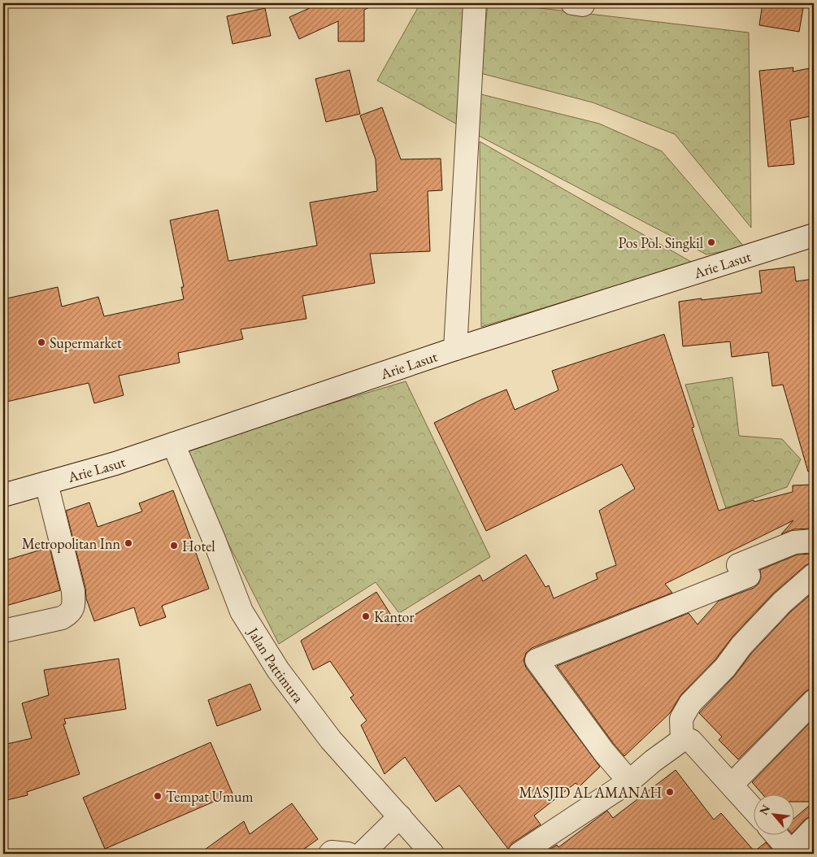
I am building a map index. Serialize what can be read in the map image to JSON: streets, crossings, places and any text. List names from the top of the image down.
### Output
{
  "streets": {
    "street": ["Arie Lasut", "Jalan Pattimura"]
  },
  "crossings": [
    ["Arie Lasut", "Jalan Pattimura"]
  ],
  "places": [
    "Pos Pol. Singkil",
    "Supermarket",
    "Metropolitan Inn",
    "Hotel",
    "Kantor",
    "MASJID AL AMANAH",
    "Tempat Umum"
  ],
  "north": "top left"
}
